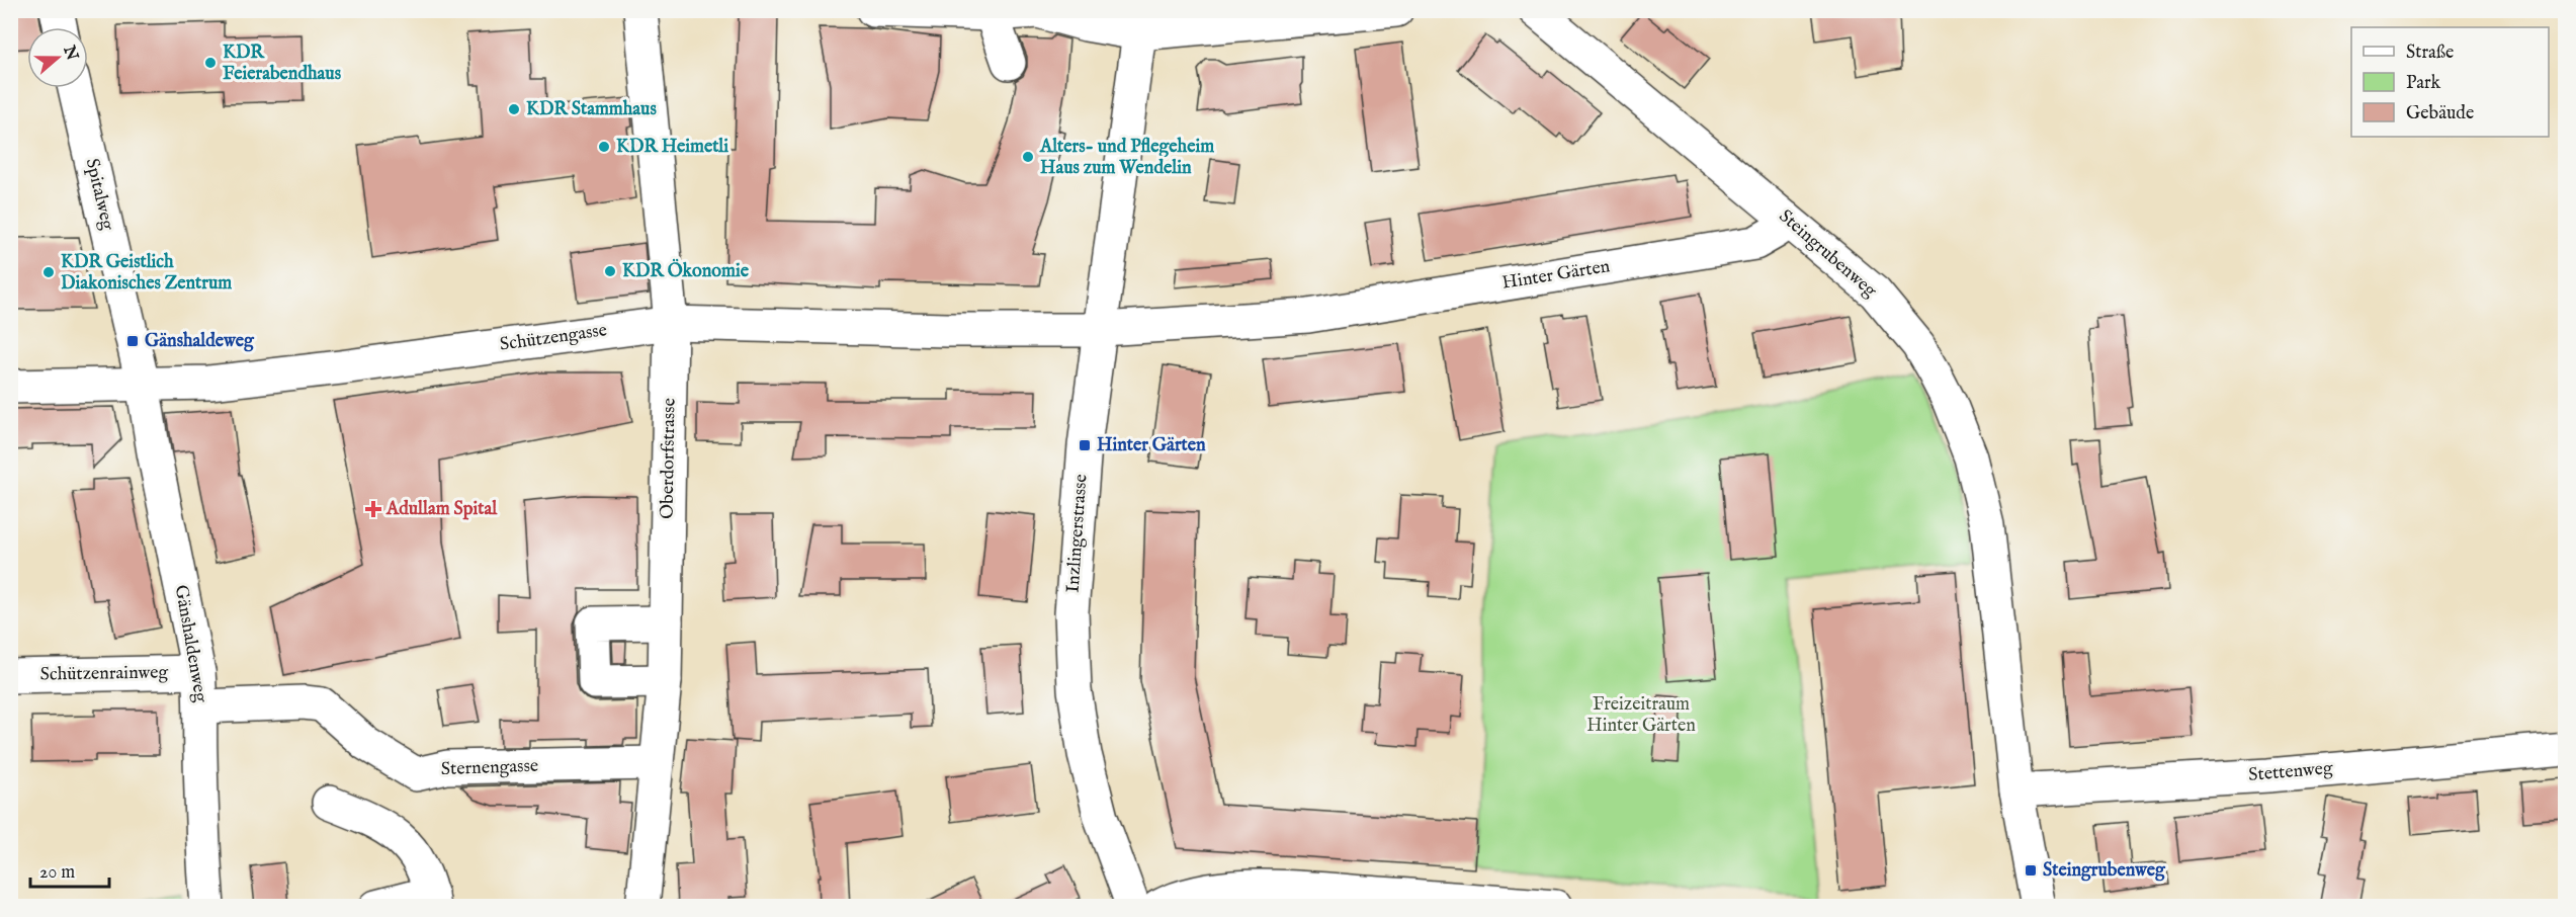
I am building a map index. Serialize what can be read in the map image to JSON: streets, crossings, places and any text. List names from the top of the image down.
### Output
{
  "streets": {
    "street": [
      "Spitalweg",
      "Steingrubenweg",
      "Hinter Gärten",
      "Schützengasse",
      "Oberdorfstrasse",
      "Inzlingerstrasse",
      "Gänshaldenweg",
      "Schützenrainweg",
      "Sternengasse",
      "Stettenweg"
    ]
  },
  "crossings": [
    ["Spitalweg", "Schützengasse"],
    ["Spitalweg", "Gänshaldenweg"],
    ["Steingrubenweg", "Hinter Gärten"],
    ["Steingrubenweg", "Stettenweg"],
    ["Hinter Gärten", "Schützengasse"],
    ["Hinter Gärten", "Inzlingerstrasse"],
    ["Schützengasse", "Oberdorfstrasse"],
    ["Schützengasse", "Inzlingerstrasse"],
    ["Schützengasse", "Gänshaldenweg"],
    ["Oberdorfstrasse", "Sternengasse"],
    ["Gänshaldenweg", "Schützenrainweg"],
    ["Gänshaldenweg", "Sternengasse"]
  ],
  "parks": ["Freizeitraum Hinter Gärten"],
  "places": {
    "other": [
      "KDR Feierabendhaus",
      "KDR Stammhaus",
      "KDR Heimetli",
      "Alters- und Pflegeheim Haus zum Wendelin",
      "KDR Ökonomie",
      "KDR Geistlich Diakonisches Zentrum"
    ],
    "transit": ["Gänshaldeweg", "Hinter Gärten", "Steingrubenweg"],
    "health": ["Adullam Spital"]
  },
  "legend": ["Straße", "Park", "Gebäude"],
  "scale_bar": "20 m",
  "north": "right"
}
